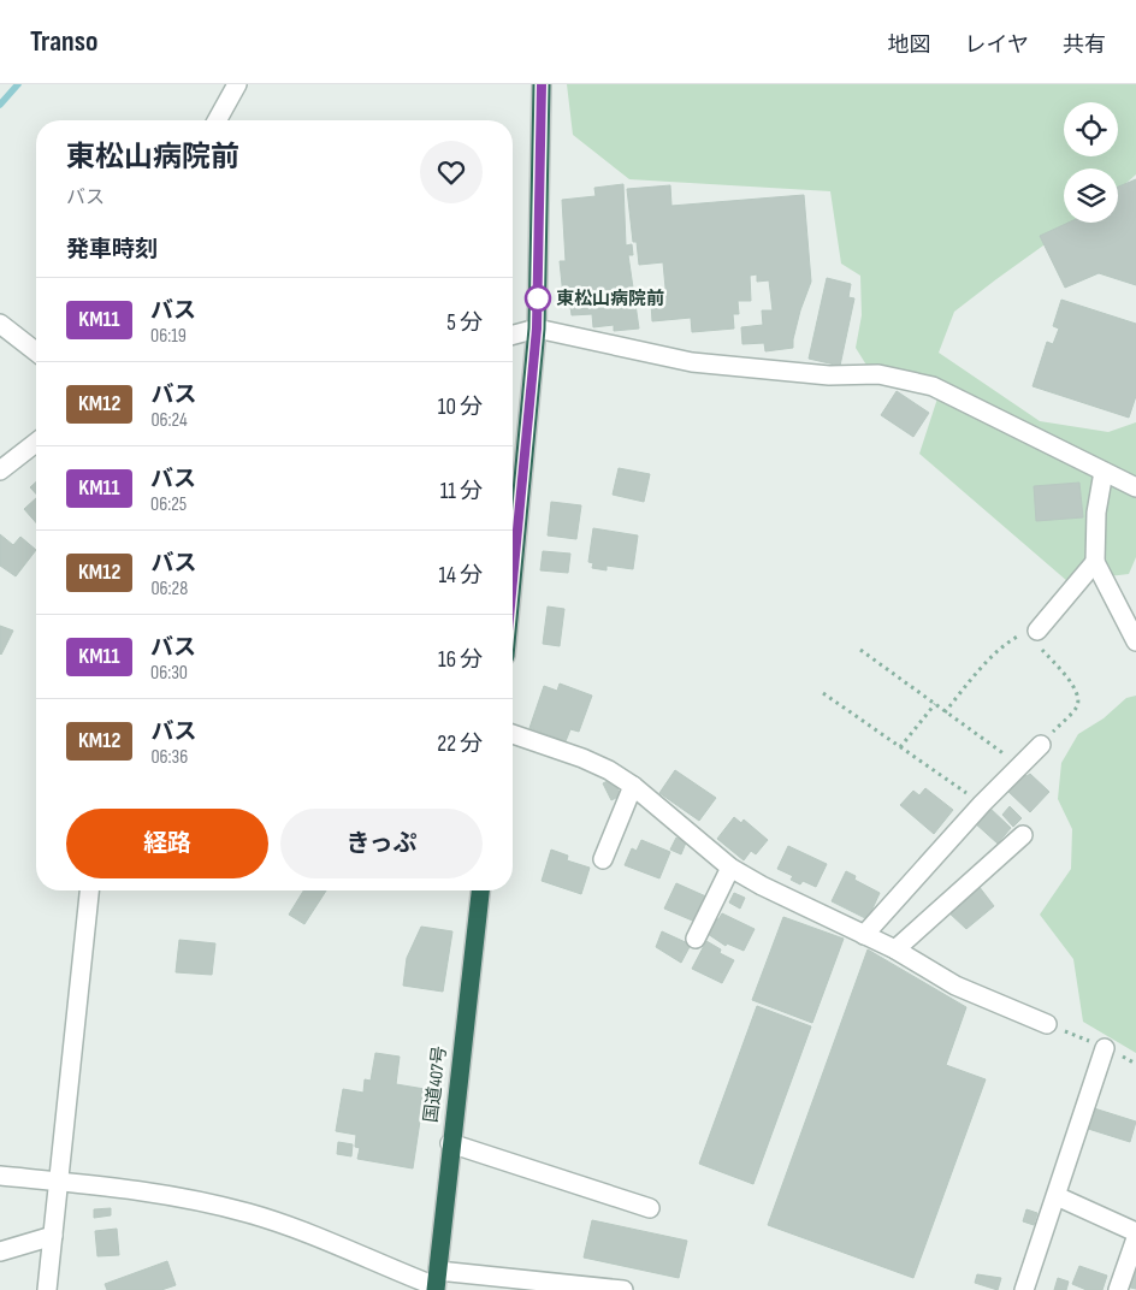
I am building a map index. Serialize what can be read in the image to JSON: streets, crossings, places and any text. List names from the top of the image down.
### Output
{
  "streets": {
    "highway": ["国道407号"]
  },
  "places": ["東松山病院前"],
  "lines": ["bus line KM11"],
  "page": {
    "header": "Transo",
    "nav": ["地図", "レイヤ", "共有"],
    "heading": [
      ["東松山病院前", "バス"],
      "発車時刻"
    ],
    "list": [
      {
        "mark": "KM11",
        "name": "バス",
        "note": "06:19",
        "value": "5 分"
      },
      {
        "mark": "KM12",
        "name": "バス",
        "note": "06:24",
        "value": "10 分"
      },
      {
        "mark": "KM11",
        "name": "バス",
        "note": "06:25",
        "value": "11 分"
      },
      {
        "mark": "KM12",
        "name": "バス",
        "note": "06:28",
        "value": "14 分"
      },
      {
        "mark": "KM11",
        "name": "バス",
        "note": "06:30",
        "value": "16 分"
      },
      {
        "mark": "KM12",
        "name": "バス",
        "note": "06:36",
        "value": "22 分"
      }
    ],
    "buttons": ["経路", "きっぷ"]
  }
}
